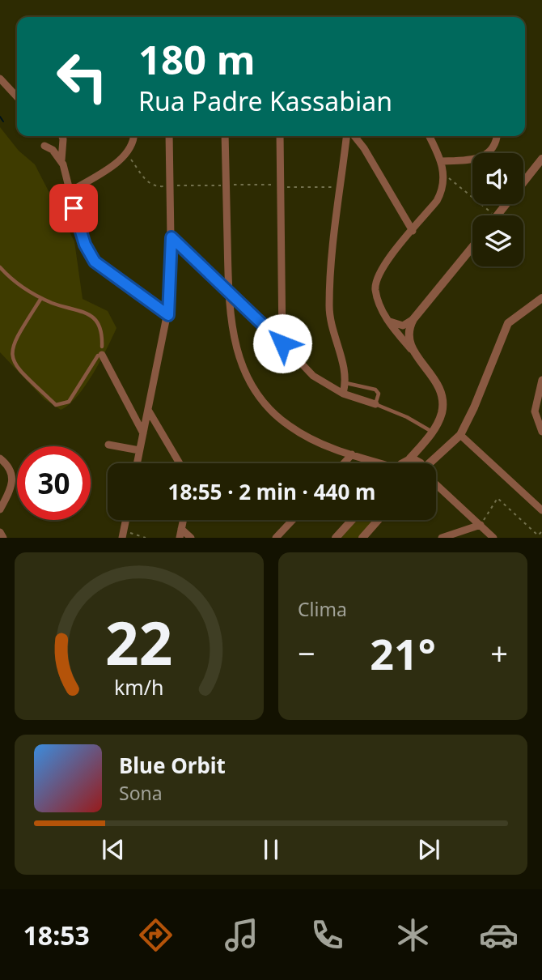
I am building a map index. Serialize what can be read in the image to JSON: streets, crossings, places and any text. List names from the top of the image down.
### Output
{
  "page": {
    "turn": ["180 m", "Rua Padre Kassabian"],
    "limit": "30",
    "trip": "18:55 · 2 min · 440 m",
    "tile": "Clima",
    "heat": ["−", "21°", "+"],
    "song": ["Blue Orbit", "Sona"],
    "tabs": "18:53",
    "gauge": ["22", "km/h"]
  }
}
